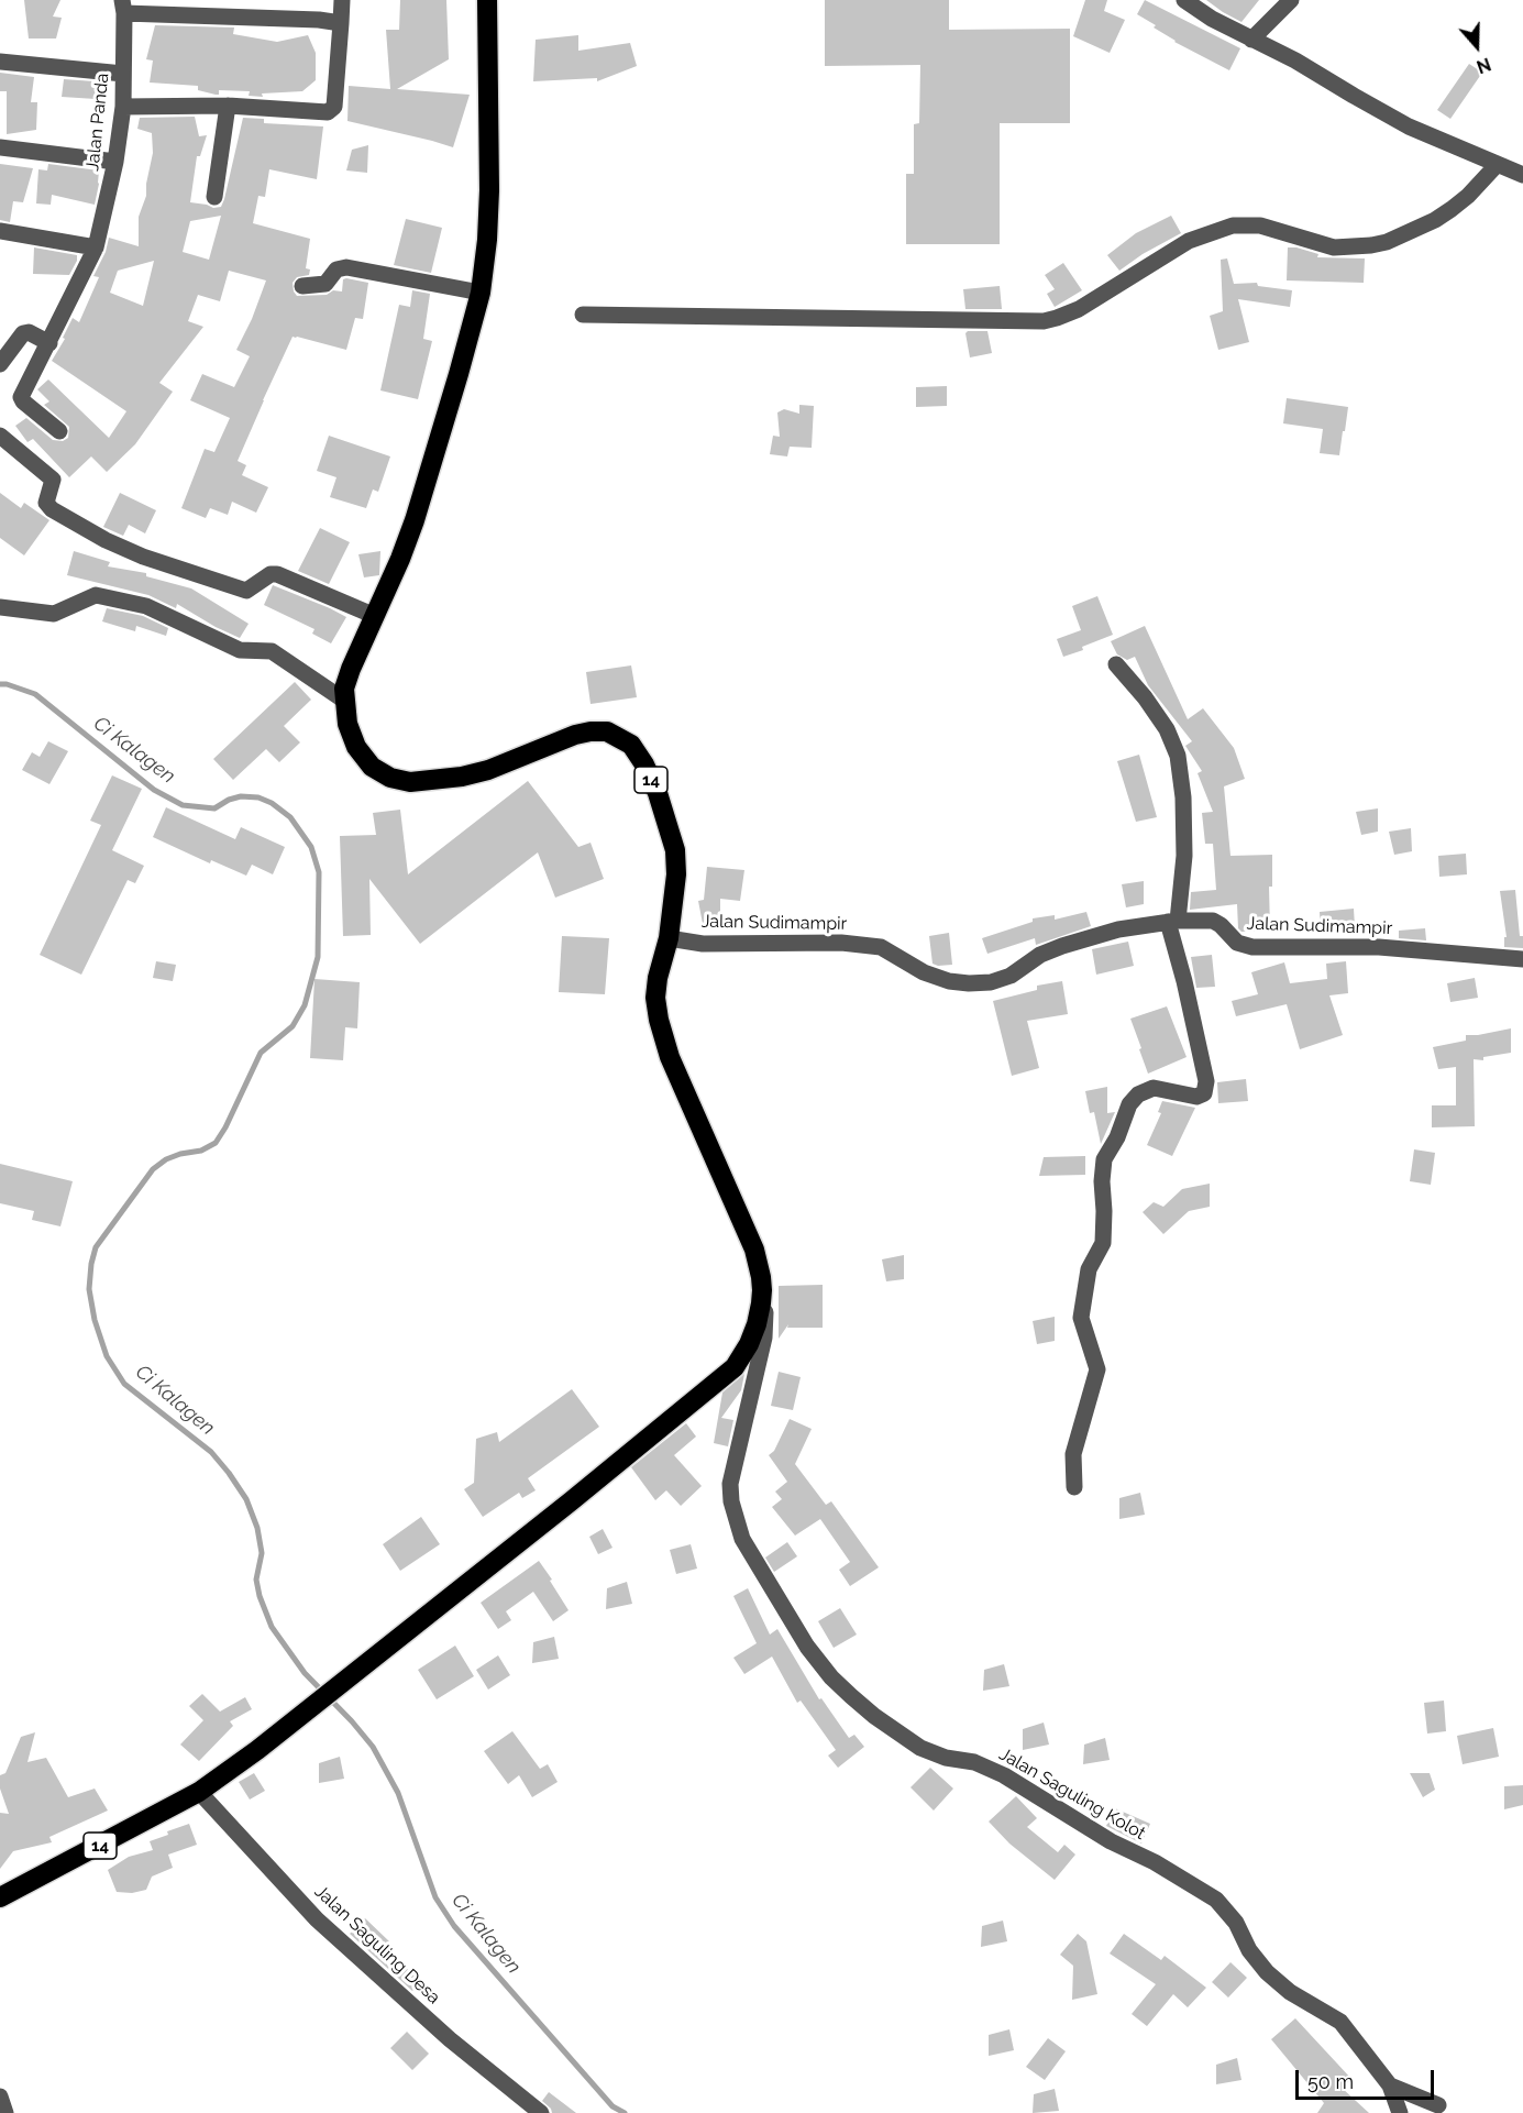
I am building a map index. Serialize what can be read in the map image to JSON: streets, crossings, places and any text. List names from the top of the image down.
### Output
{
  "streets": {
    "highway": ["14"],
    "street": [
      "Jalan Panda",
      "Jalan Sudimampir",
      "Jalan Saguling Kolot",
      "Jalan Saguling Desa"
    ]
  },
  "crossings": [
    ["14", "Jalan Sudimampir"],
    ["14", "Jalan Saguling Kolot"],
    ["14", "Jalan Saguling Desa"]
  ],
  "water": ["Ci Kalagen"],
  "scale_bar": "50 m",
  "north": "bottom"
}
